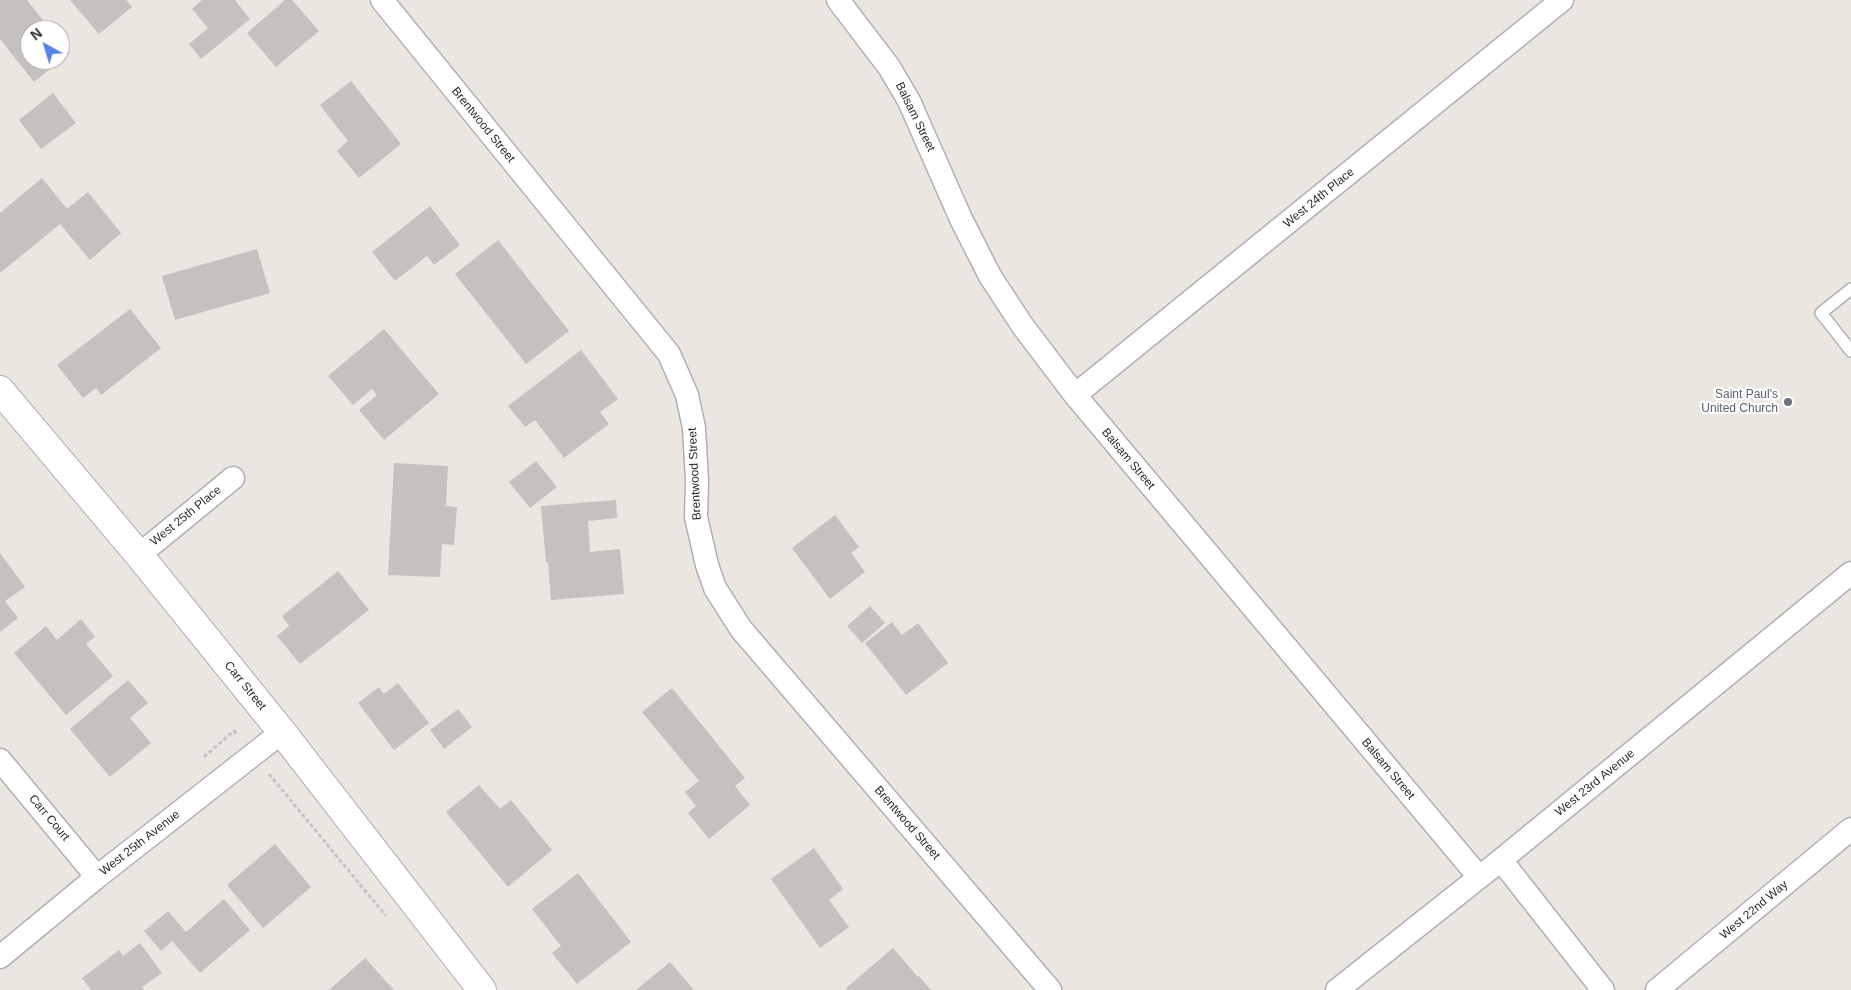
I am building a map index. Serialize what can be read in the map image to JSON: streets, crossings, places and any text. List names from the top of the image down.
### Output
{
  "streets": {
    "street": [
      "Balsam Street",
      "Brentwood Street",
      "West 24th Place",
      "West 25th Place",
      "Carr Street",
      "West 23rd Avenue",
      "Carr Court",
      "West 25th Avenue",
      "West 22nd Way"
    ]
  },
  "crossings": [
    ["Balsam Street", "West 24th Place"],
    ["Balsam Street", "West 23rd Avenue"],
    ["West 25th Place", "Carr Street"],
    ["Carr Street", "West 25th Avenue"],
    ["Carr Court", "West 25th Avenue"]
  ],
  "places": ["Saint Paul's United Church"],
  "north": "top left"
}
